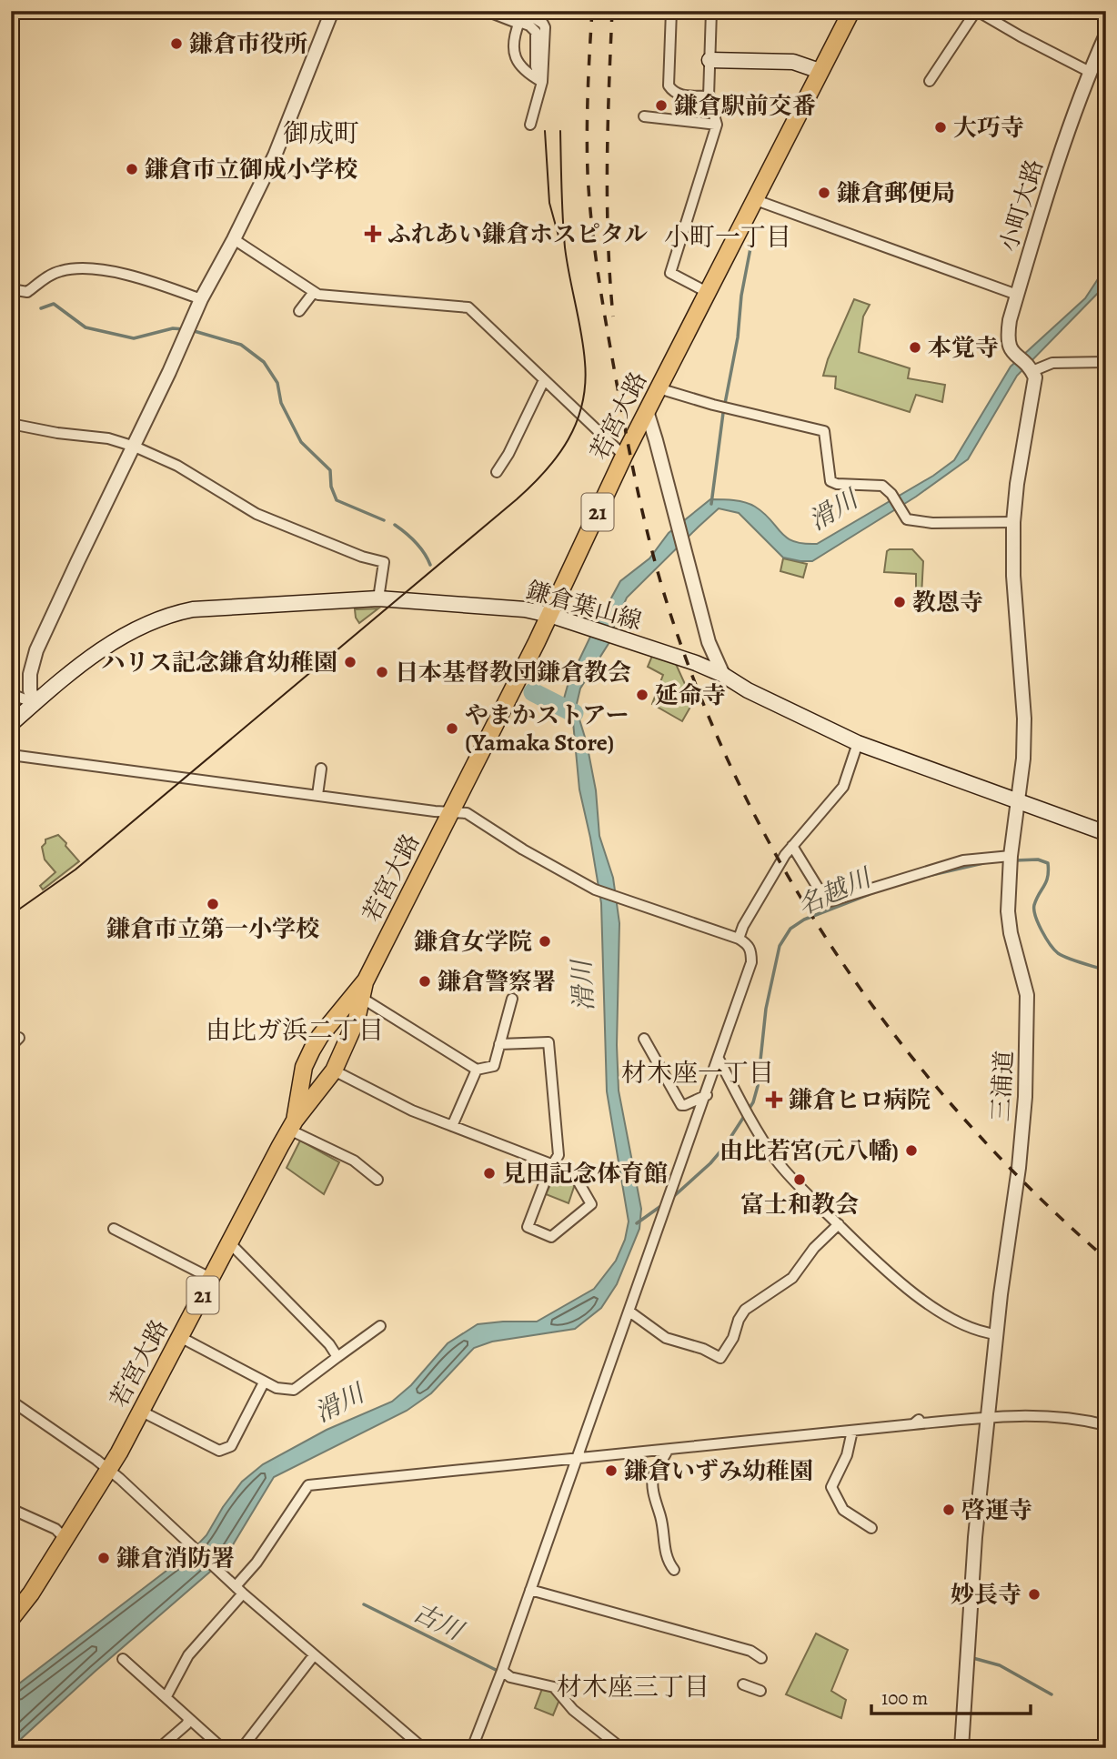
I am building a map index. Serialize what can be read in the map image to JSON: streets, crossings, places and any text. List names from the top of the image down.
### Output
{
  "streets": {
    "main road": ["若宮大路", "21", "鎌倉葉山線"],
    "street": ["小町大路", "三浦道"]
  },
  "crossings": [
    ["小町大路", "三浦道"],
    ["若宮大路", "鎌倉葉山線"],
    ["鎌倉葉山線", "三浦道"]
  ],
  "districts": [
    "御成町",
    "小町一丁目",
    "由比ガ浜二丁目",
    "材木座一丁目",
    "材木座三丁目"
  ],
  "water": ["滑川", "名越川", "古川"],
  "places": {
    "other": [
      "鎌倉市役所",
      "鎌倉駅前交番",
      "大巧寺",
      "鎌倉市立御成小学校",
      "鎌倉郵便局",
      "本覚寺",
      "教恩寺",
      "ハリス記念鎌倉幼稚園",
      "日本基督教団鎌倉教会",
      "延命寺",
      "やまかストアー (Yamaka Store)",
      "鎌倉市立第一小学校",
      "鎌倉女学院",
      "鎌倉警察署",
      "由比若宮(元八幡)",
      "見田記念体育館",
      "富士和教会",
      "鎌倉いずみ幼稚園",
      "啓運寺",
      "鎌倉消防署",
      "妙長寺"
    ],
    "health": ["ふれあい鎌倉ホスピタル", "鎌倉ヒロ病院"]
  },
  "scale_bar": "100 m"
}
